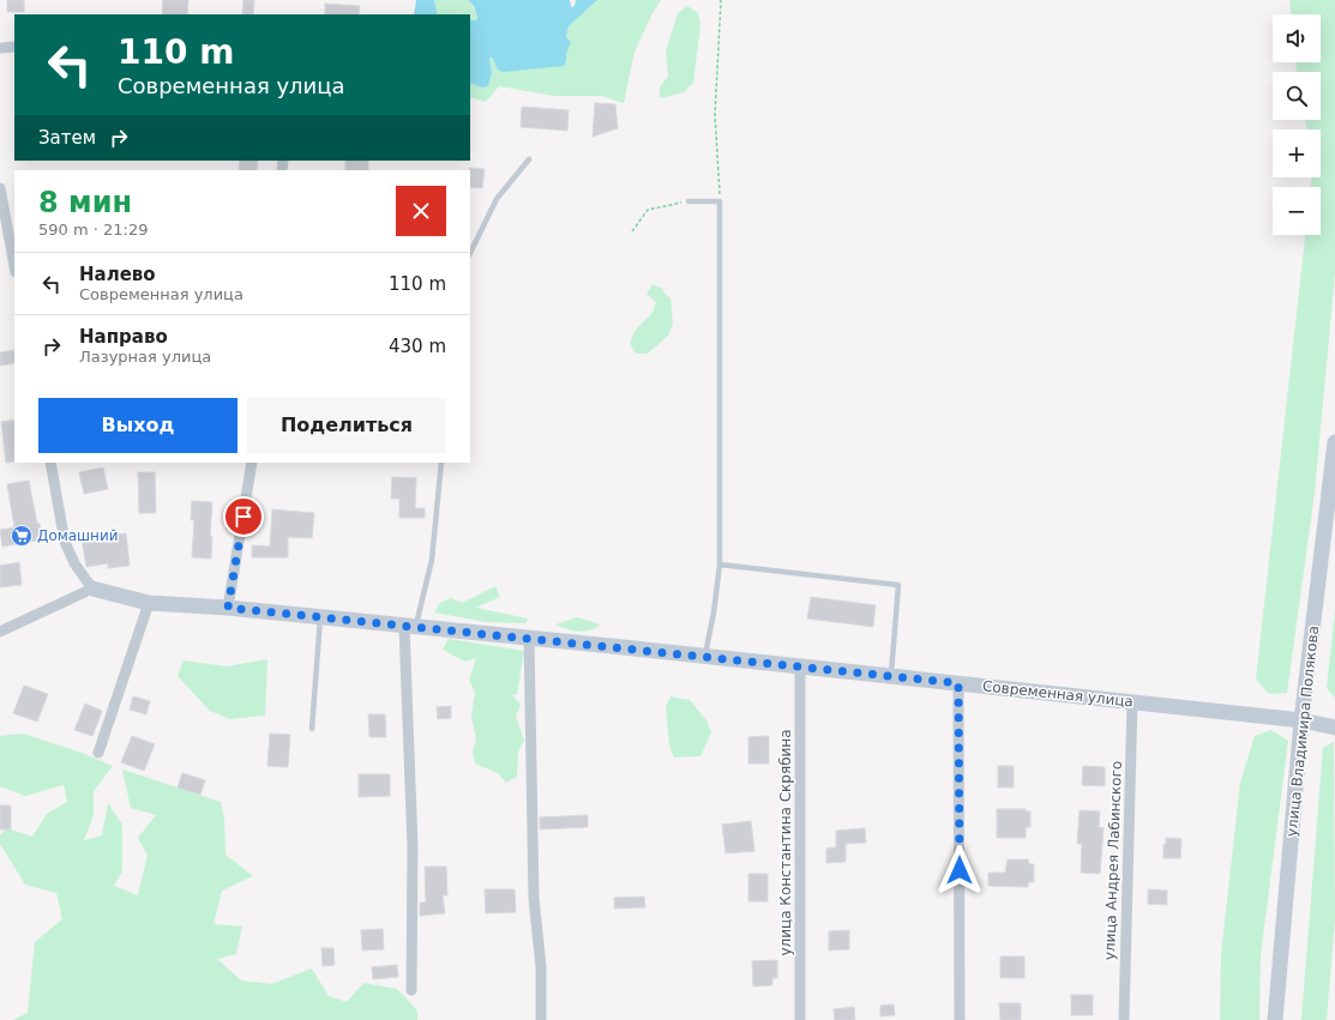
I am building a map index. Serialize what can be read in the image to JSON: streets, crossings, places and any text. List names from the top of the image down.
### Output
{
  "streets": {
    "street": [
      "Современная улица",
      "улица Владимира Полякова",
      "улица Константина Скрябина",
      "улица Андрея Лабинского"
    ]
  },
  "crossings": [
    ["Современная улица", "улица Владимира Полякова"],
    ["Современная улица", "улица Константина Скрябина"],
    ["Современная улица", "улица Андрея Лабинского"]
  ],
  "places": {
    "supermarket": ["Домашний"]
  },
  "page": {
    "map_buttons": ["+", "−"],
    "turn": ["110 m", "Современная улица"],
    "then": "Затем",
    "heading": ["8 мин", "590 m · 21:29"],
    "list": [
      {
        "name": "Налево",
        "note": "Современная улица",
        "value": "110 m"
      },
      {
        "name": "Направо",
        "note": "Лазурная улица",
        "value": "430 m"
      }
    ],
    "buttons": ["Выход", "Поделиться"]
  }
}
